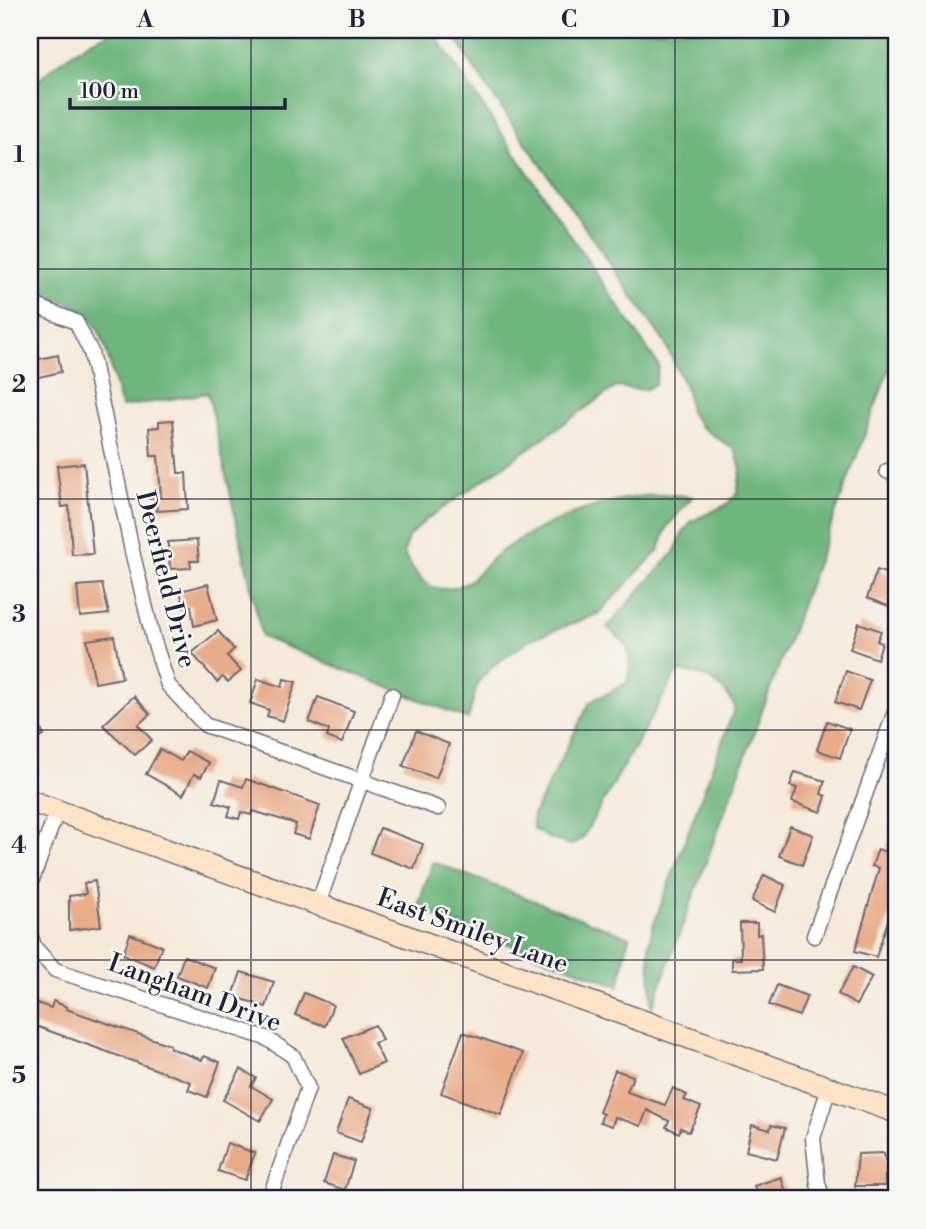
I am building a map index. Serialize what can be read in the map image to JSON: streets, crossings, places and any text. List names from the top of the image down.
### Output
{
  "streets": {
    "street": ["Deerfield Drive", "East Smiley Lane", "Langham Drive"]
  },
  "scale_bar": "100 m",
  "grid": {
    "columns": [
      "A",
      "B",
      "C",
      "D"
    ],
    "rows": [
      "1",
      "2",
      "3",
      "4",
      "5"
    ]
  }
}
